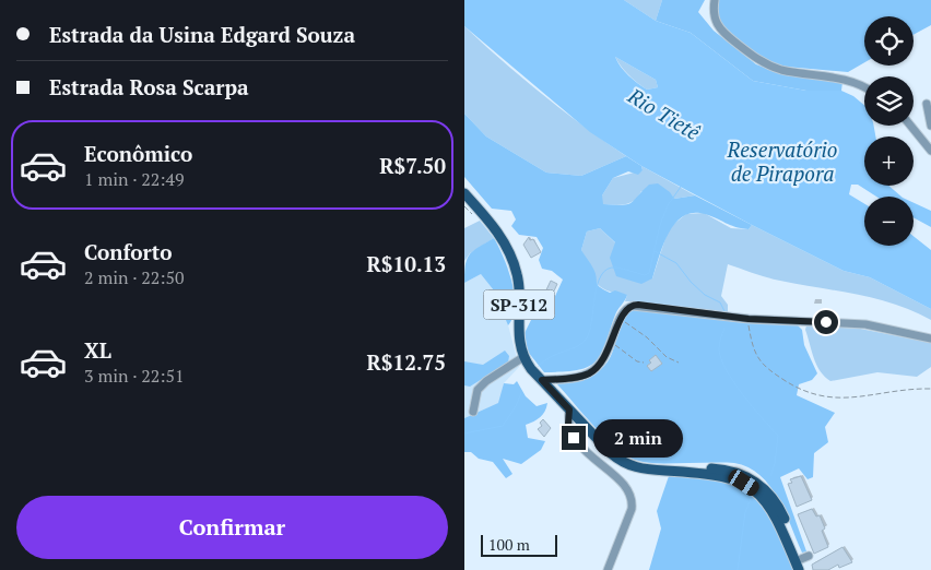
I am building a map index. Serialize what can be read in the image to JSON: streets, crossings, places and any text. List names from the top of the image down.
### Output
{
  "streets": {
    "main road": ["SP-312"]
  },
  "water": ["Rio Tietê", "Reservatório de Pirapora"],
  "scale_bar": "100 m",
  "page": {
    "banner": ["Estrada da Usina Edgard Souza", "Estrada Rosa Scarpa"],
    "map_buttons": ["+", "−"],
    "list": [
      {
        "name": "Econômico",
        "note": "1 min · 22:49",
        "value": "R$7.50"
      },
      {
        "name": "Conforto",
        "note": "2 min · 22:50",
        "value": "R$10.13"
      },
      {
        "name": "XL",
        "note": "3 min · 22:51",
        "value": "R$12.75"
      }
    ],
    "bubble": "2 min",
    "buttons": "Confirmar",
    "scale": "100 m"
  }
}
